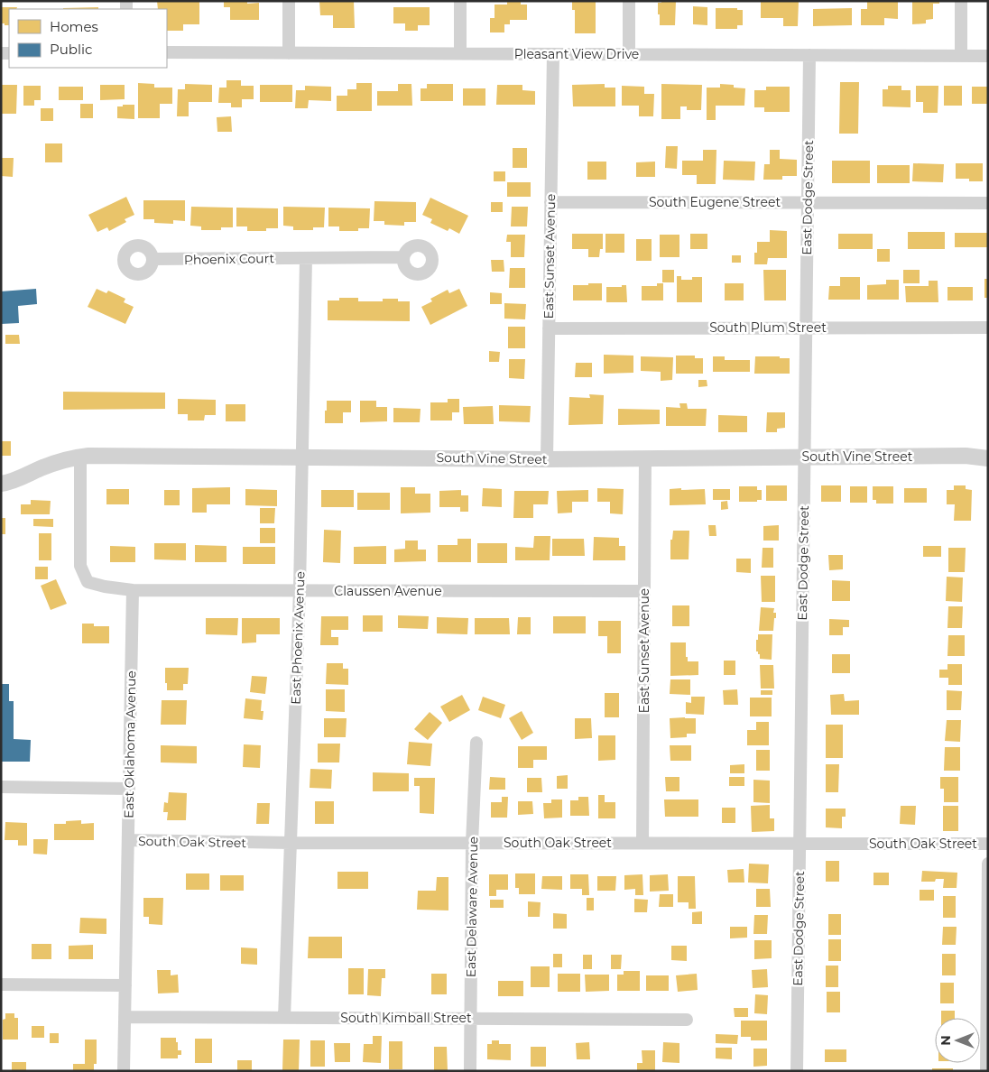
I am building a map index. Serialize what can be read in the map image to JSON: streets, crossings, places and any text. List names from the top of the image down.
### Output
{
  "streets": {
    "street": [
      "Pleasant View Drive",
      "East Dodge Street",
      "South Eugene Street",
      "East Sunset Avenue",
      "Phoenix Court",
      "South Plum Street",
      "South Vine Street",
      "Claussen Avenue",
      "East Phoenix Avenue",
      "East Oklahoma Avenue",
      "South Oak Street",
      "East Delaware Avenue",
      "South Kimball Street"
    ]
  },
  "crossings": [
    ["Pleasant View Drive", "East Dodge Street"],
    ["Pleasant View Drive", "East Sunset Avenue"],
    ["East Dodge Street", "South Eugene Street"],
    ["East Dodge Street", "South Plum Street"],
    ["East Dodge Street", "South Vine Street"],
    ["East Dodge Street", "South Oak Street"],
    ["South Eugene Street", "East Sunset Avenue"],
    ["East Sunset Avenue", "South Plum Street"],
    ["East Sunset Avenue", "South Vine Street"],
    ["East Sunset Avenue", "Claussen Avenue"],
    ["East Sunset Avenue", "South Oak Street"],
    ["Phoenix Court", "East Phoenix Avenue"],
    ["South Vine Street", "East Phoenix Avenue"],
    ["Claussen Avenue", "East Phoenix Avenue"],
    ["Claussen Avenue", "East Oklahoma Avenue"],
    ["East Phoenix Avenue", "South Oak Street"],
    ["East Phoenix Avenue", "South Kimball Street"],
    ["East Oklahoma Avenue", "South Oak Street"],
    ["East Oklahoma Avenue", "South Kimball Street"],
    ["South Oak Street", "East Delaware Avenue"],
    ["East Delaware Avenue", "South Kimball Street"]
  ],
  "legend": ["Homes", "Public"],
  "north": "left"
}
